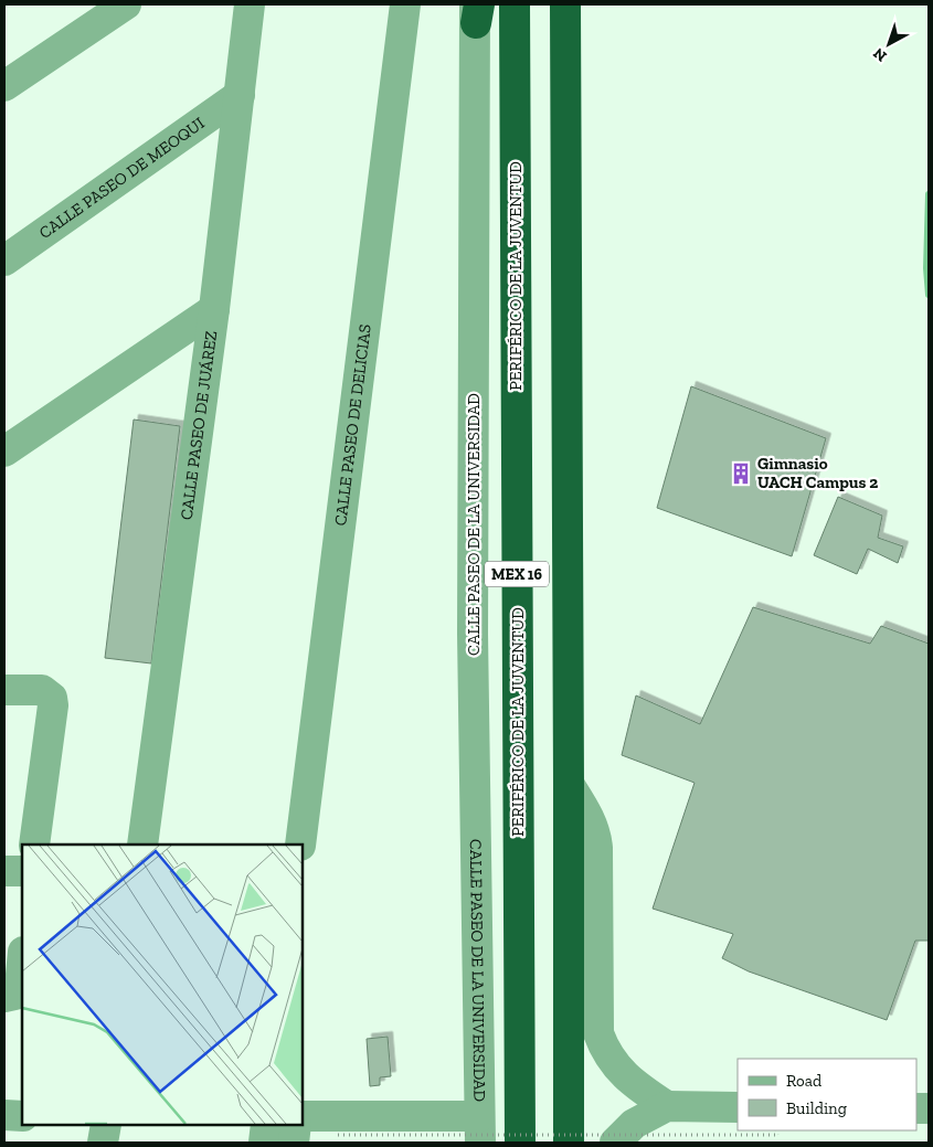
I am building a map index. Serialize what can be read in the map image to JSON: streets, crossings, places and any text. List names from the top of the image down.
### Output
{
  "streets": {
    "highway": ["PERIFÉRICO DE LA JUVENTUD", "MEX 16"],
    "street": [
      "CALLE PASEO DE MEOQUI",
      "CALLE PASEO DE JUÁREZ",
      "CALLE PASEO DE DELICIAS",
      "CALLE PASEO DE LA UNIVERSIDAD"
    ]
  },
  "crossings": [
    ["CALLE PASEO DE MEOQUI", "CALLE PASEO DE JUÁREZ"]
  ],
  "places": {
    "building": ["Gimnasio UACH Campus 2"]
  },
  "legend": ["Road", "Building"],
  "north": "bottom left"
}
